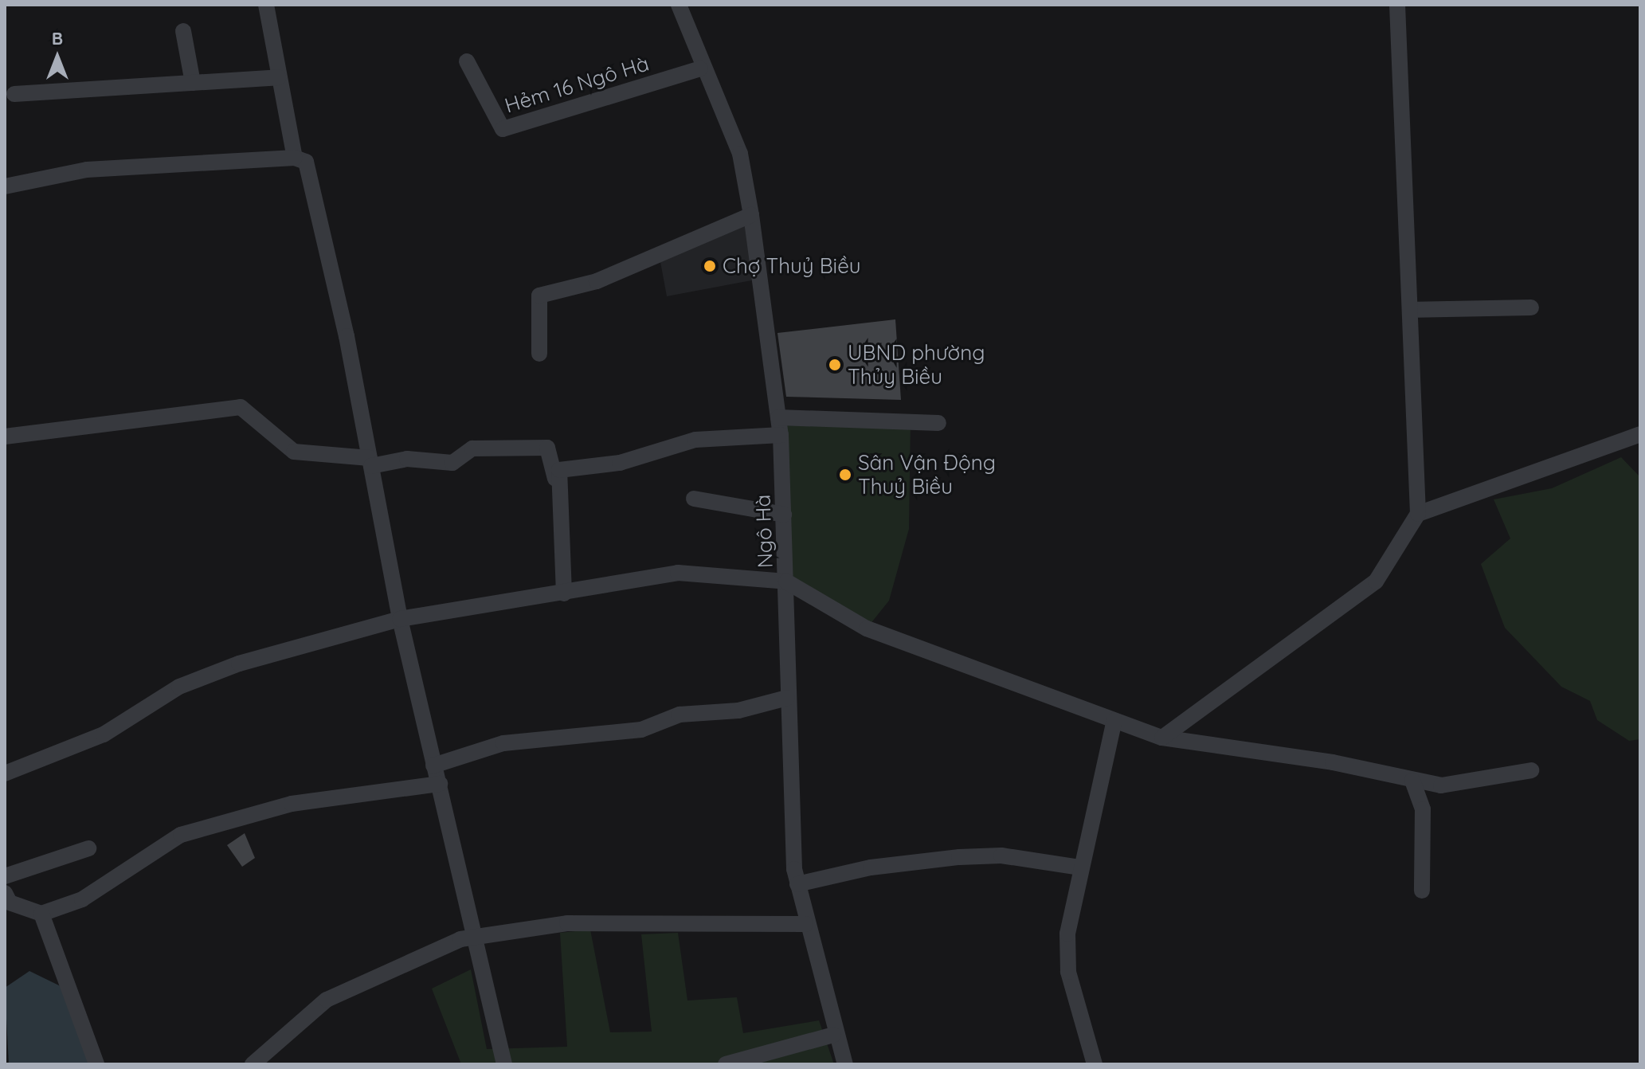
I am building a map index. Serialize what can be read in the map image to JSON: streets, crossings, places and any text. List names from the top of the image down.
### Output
{
  "streets": {
    "street": ["Hẻm 16 Ngô Hà", "Ngô Hà"]
  },
  "crossings": [
    ["Hẻm 16 Ngô Hà", "Ngô Hà"]
  ],
  "places": ["Chợ Thuỷ Biều", "UBND phường Thủy Biều", "Sân Vận Động Thuỷ Biều"],
  "north": "top"
}
